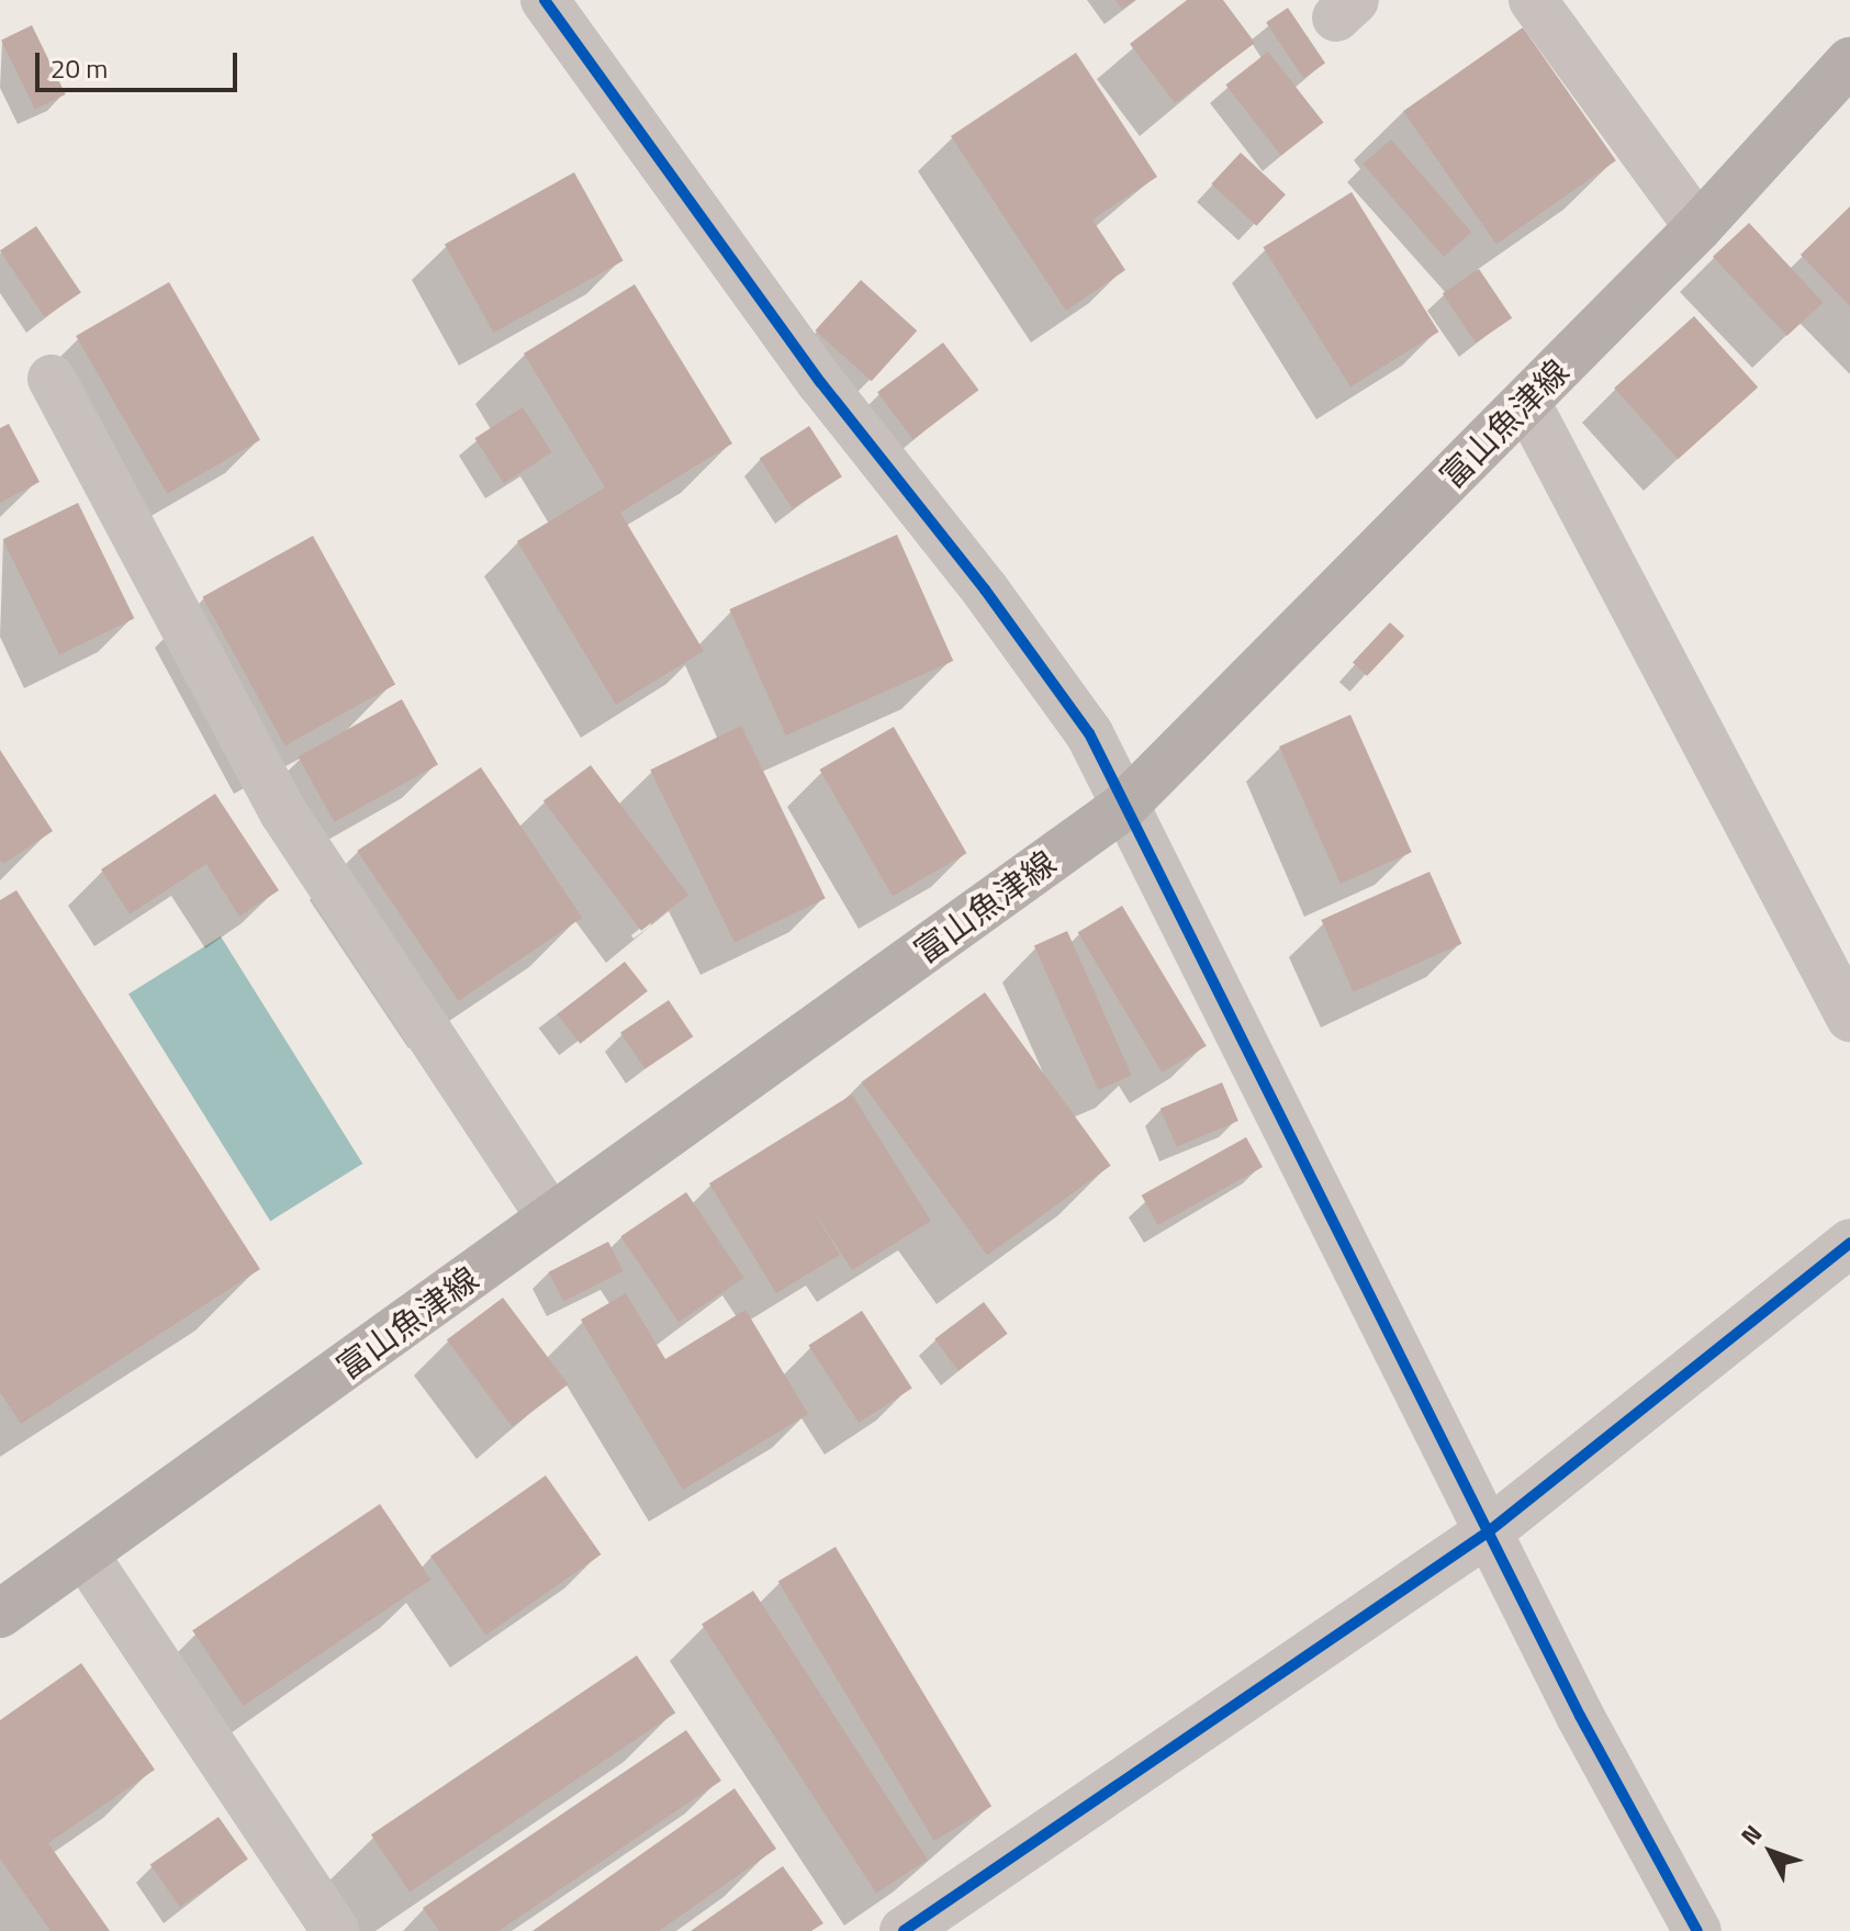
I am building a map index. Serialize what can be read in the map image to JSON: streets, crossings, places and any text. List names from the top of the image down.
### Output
{
  "streets": {
    "main road": ["富山魚津線"]
  },
  "scale_bar": "20 m",
  "north": "top left"
}
